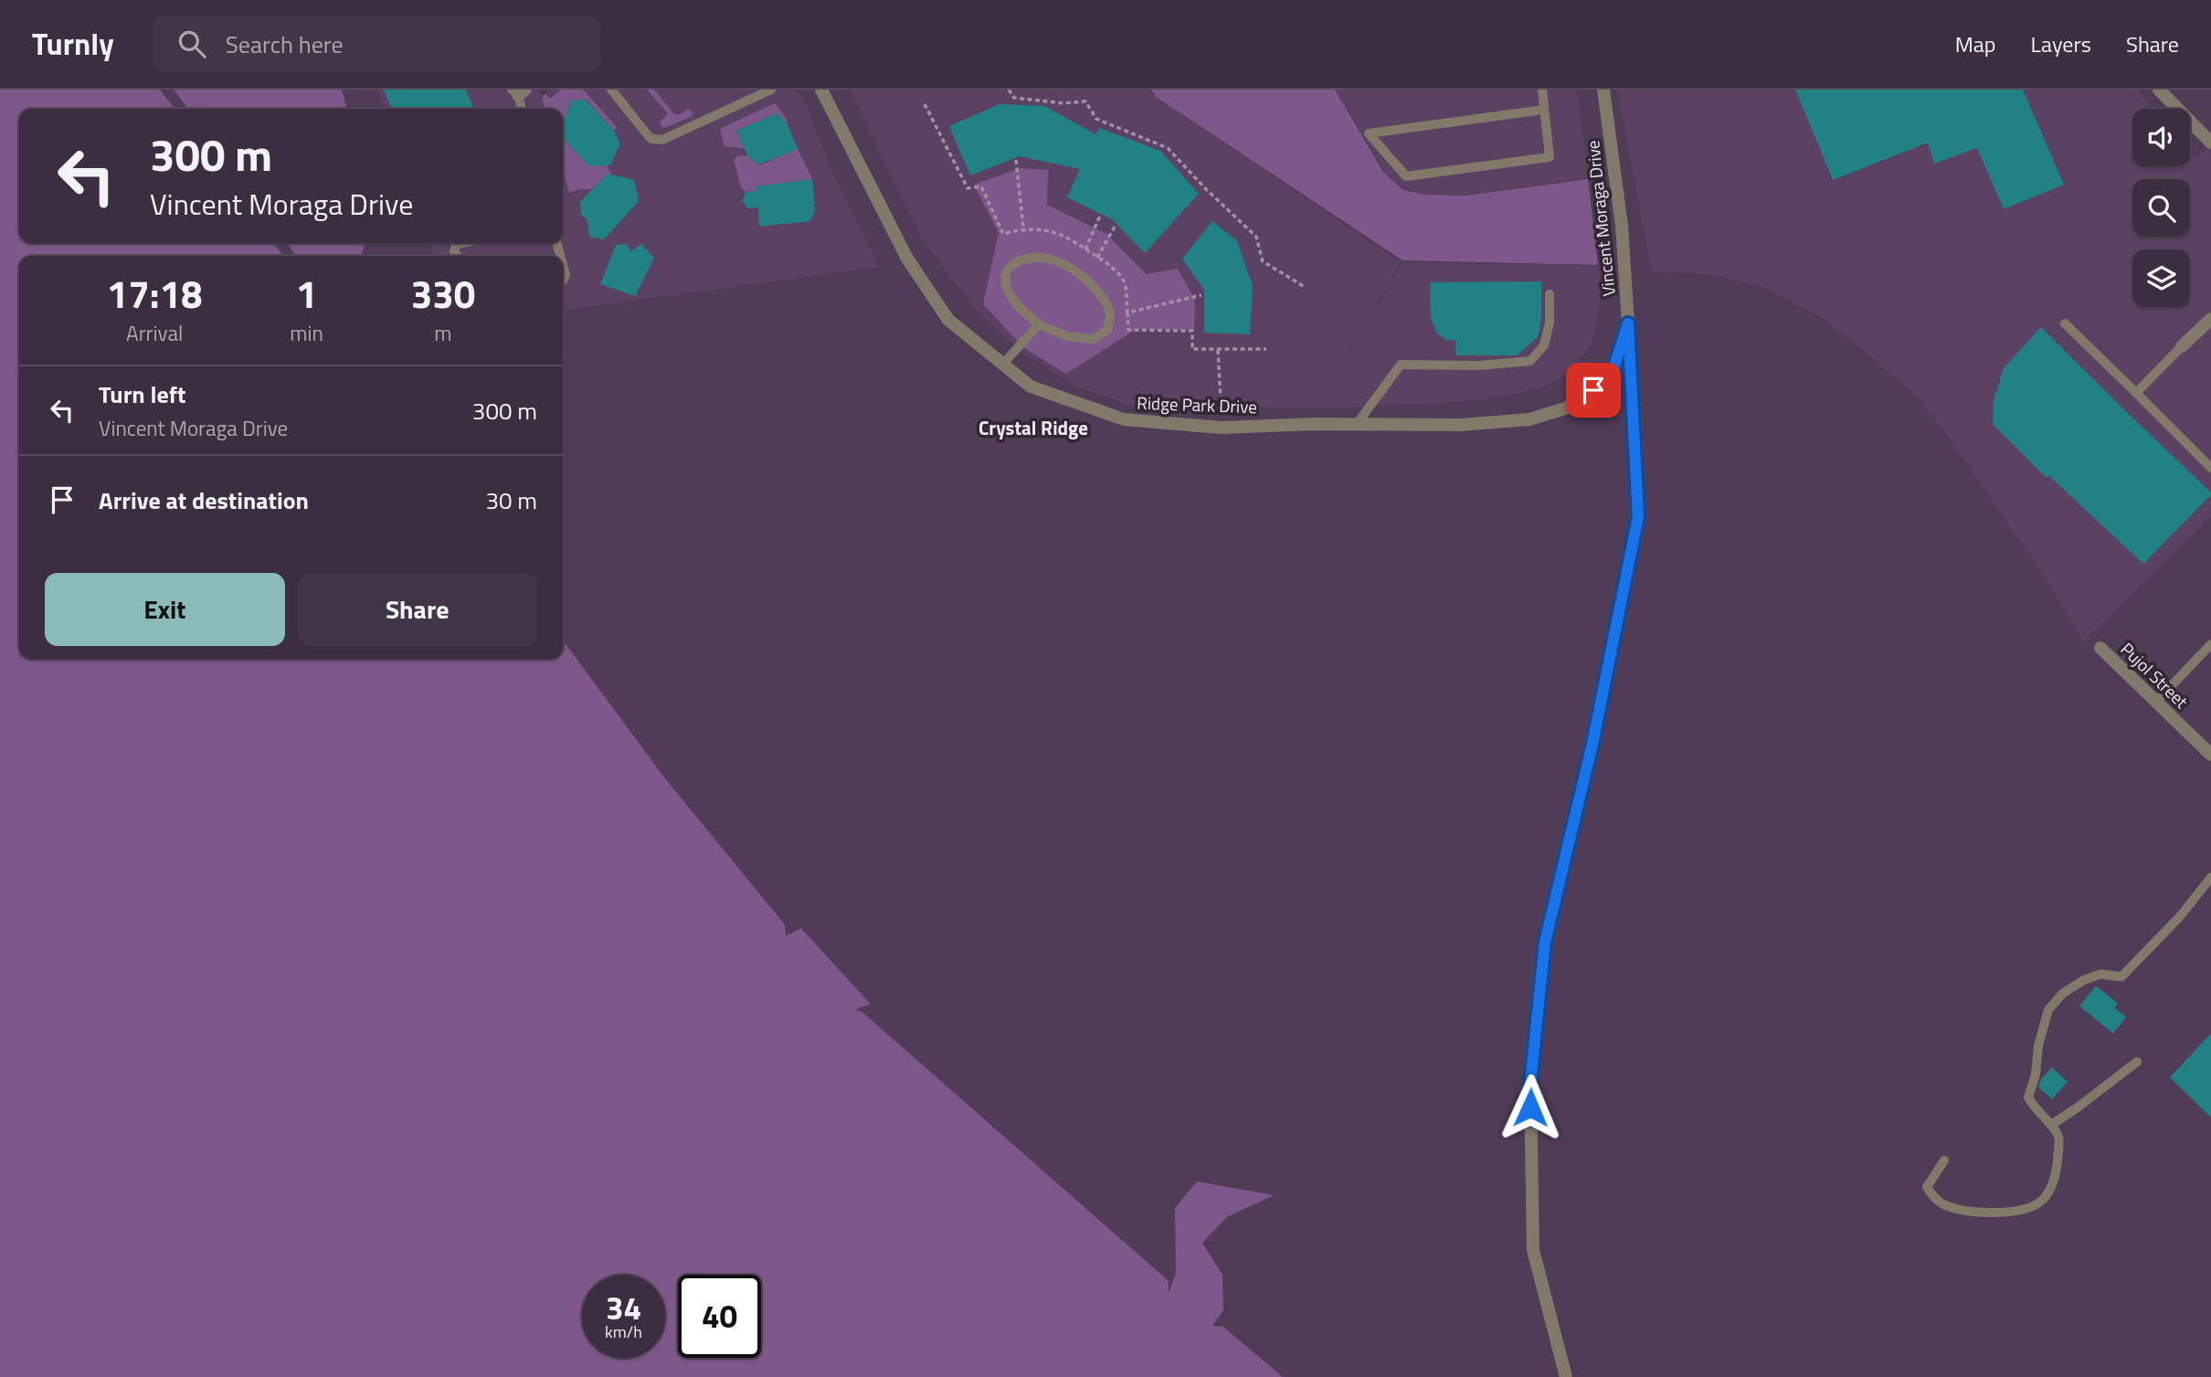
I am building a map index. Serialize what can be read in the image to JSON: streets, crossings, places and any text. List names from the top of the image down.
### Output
{
  "streets": {
    "street": ["Vincent Moraga Drive", "Ridge Park Drive", "Pujol Street"]
  },
  "crossings": [
    ["Vincent Moraga Drive", "Ridge Park Drive"]
  ],
  "districts": ["Crystal Ridge"],
  "page": {
    "header": "Turnly",
    "search": "Search here",
    "nav": ["Map", "Layers", "Share"],
    "turn": ["300 m", "Vincent Moraga Drive"],
    "eta": [
      "17:18",
      "Arrival",
      "1",
      "min",
      "330",
      "m"
    ],
    "list": [
      {
        "name": "Turn left",
        "note": "Vincent Moraga Drive",
        "value": "300 m"
      },
      {
        "name": "Arrive at destination",
        "value": "30 m"
      }
    ],
    "buttons": ["Exit", "Share"],
    "speed": "34 km/h",
    "limit": "40"
  }
}
